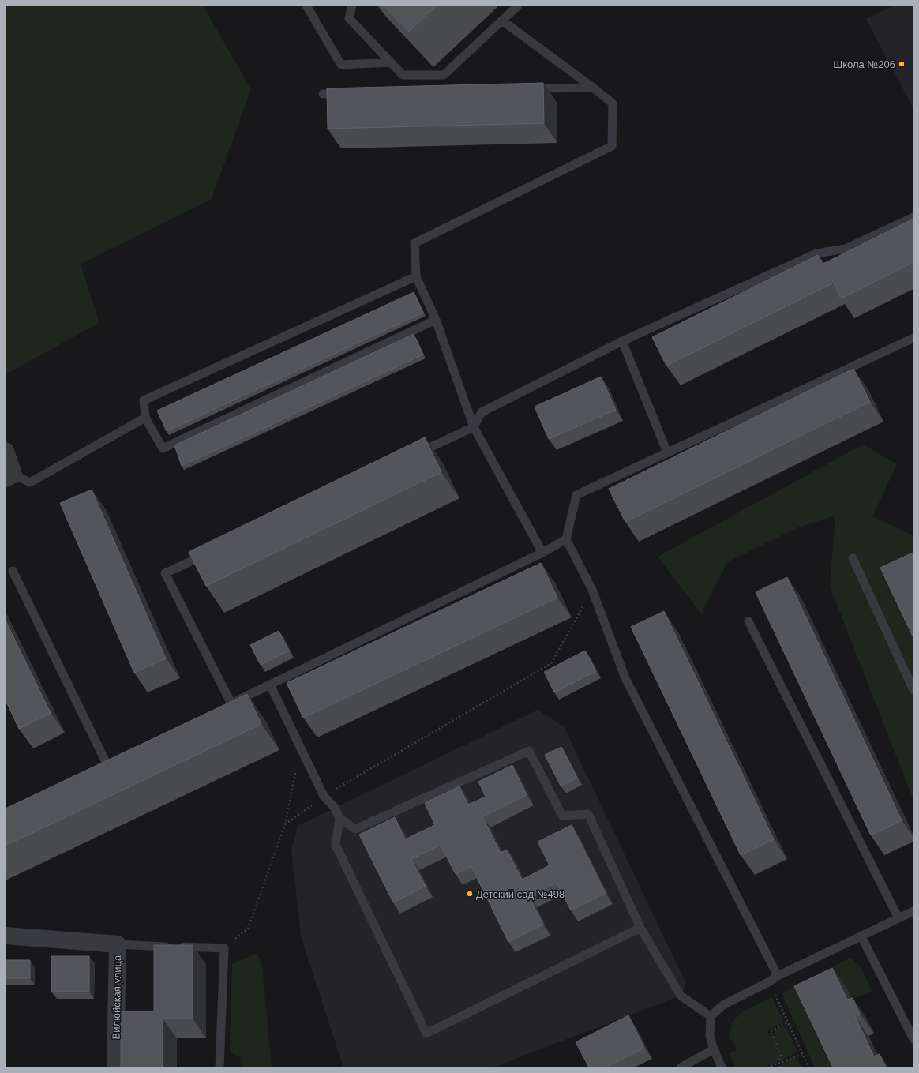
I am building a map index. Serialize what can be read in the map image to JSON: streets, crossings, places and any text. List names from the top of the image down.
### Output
{
  "streets": {
    "street": ["Вилюйская улица"]
  },
  "places": ["Школа №206", "Детский сад №498"]
}
